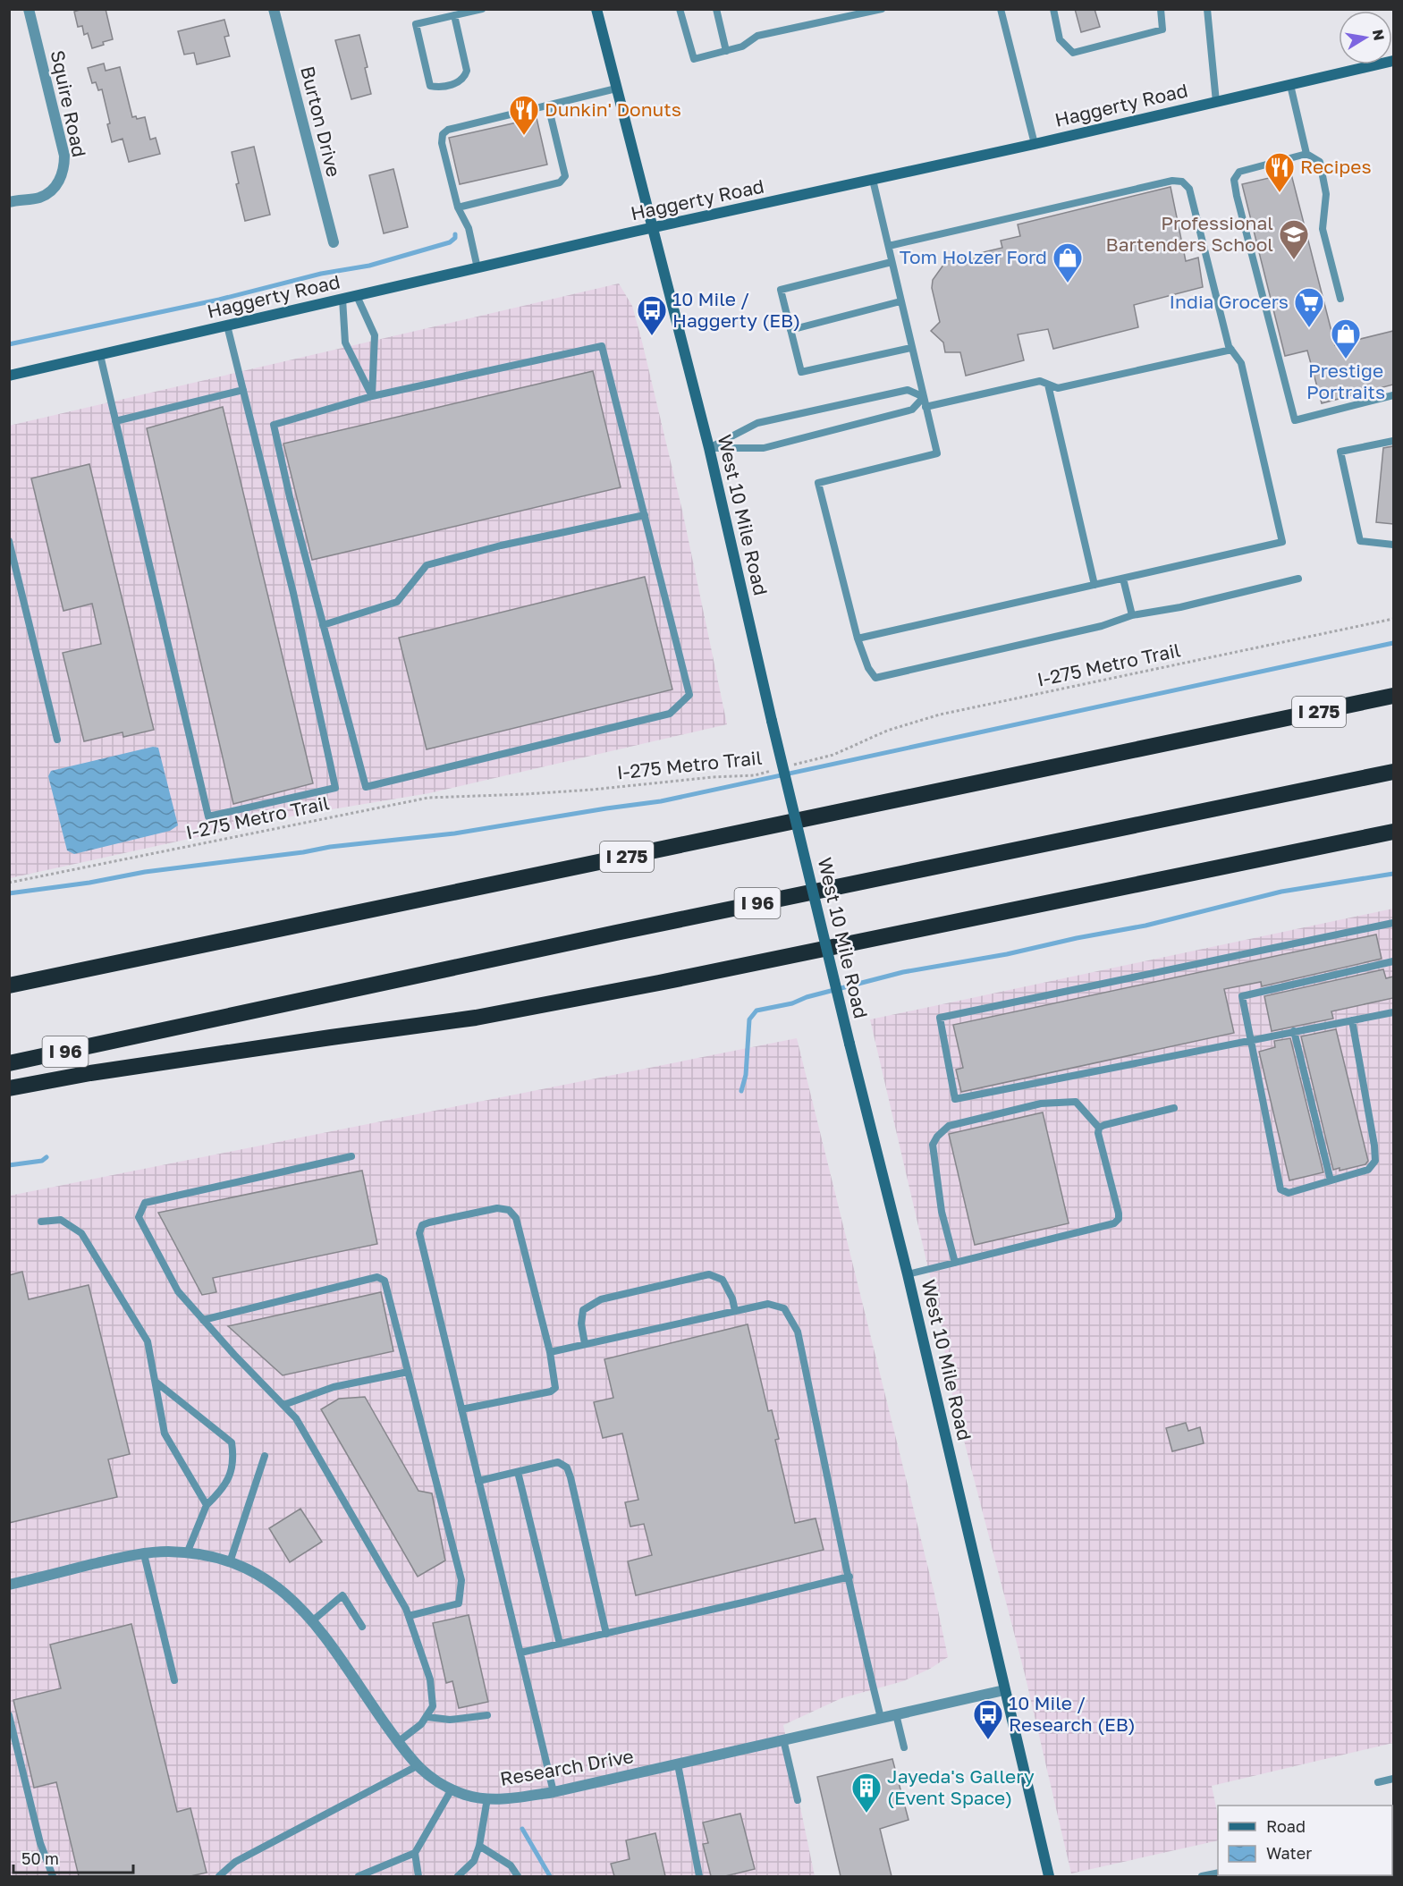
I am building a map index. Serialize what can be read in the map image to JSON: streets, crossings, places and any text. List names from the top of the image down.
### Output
{
  "streets": {
    "highway": ["I 275", "I 96"],
    "main road": ["Haggerty Road", "West 10 Mile Road"],
    "street": ["Squire Road", "Burton Drive", "Research Drive"],
    "path": ["I-275 Metro Trail"]
  },
  "crossings": [
    ["Haggerty Road", "West 10 Mile Road"],
    ["West 10 Mile Road", "Research Drive"]
  ],
  "places": {
    "restaurant": ["Dunkin' Donuts", "Recipes"],
    "school or university": ["Professional Bartenders School"],
    "shop": ["Tom Holzer Ford", "Prestige Portraits"],
    "supermarket": ["India Grocers"],
    "bus stop": ["10 Mile / Haggerty (EB)", "10 Mile / Research (EB)"],
    "building": ["Jayeda's Gallery (Event Space)"]
  },
  "legend": ["Road", "Water"],
  "scale_bar": "50 m",
  "north": "right"
}
